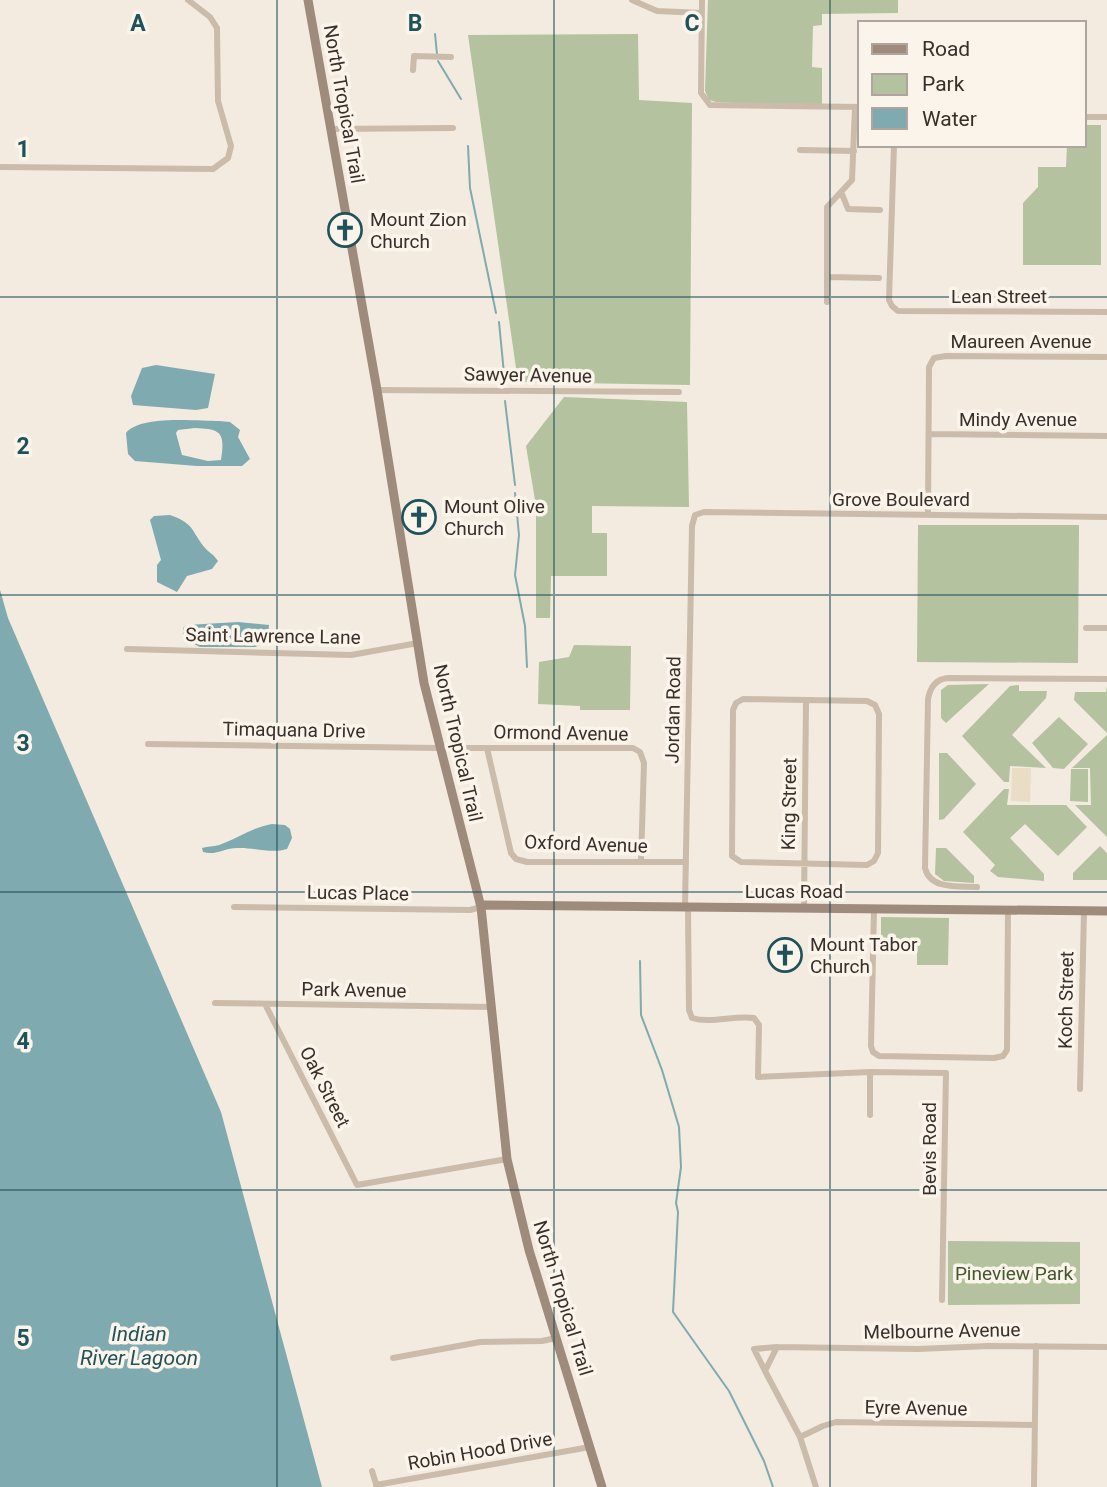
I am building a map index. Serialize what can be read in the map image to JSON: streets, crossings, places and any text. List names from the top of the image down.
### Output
{
  "streets": {
    "street": [
      "North Tropical Trail",
      "Lean Street",
      "Maureen Avenue",
      "Sawyer Avenue",
      "Mindy Avenue",
      "Grove Boulevard",
      "Saint Lawrence Lane",
      "Jordan Road",
      "Timaquana Drive",
      "Ormond Avenue",
      "King Street",
      "Oxford Avenue",
      "Lucas Road",
      "Lucas Place",
      "Park Avenue",
      "Koch Street",
      "Oak Street",
      "Bevis Road",
      "Melbourne Avenue",
      "Eyre Avenue",
      "Robin Hood Drive"
    ]
  },
  "crossings": [
    ["North Tropical Trail", "Sawyer Avenue"],
    ["North Tropical Trail", "Saint Lawrence Lane"],
    ["North Tropical Trail", "Timaquana Drive"],
    ["North Tropical Trail", "Ormond Avenue"],
    ["North Tropical Trail", "Lucas Road"],
    ["North Tropical Trail", "Lucas Place"],
    ["North Tropical Trail", "Park Avenue"],
    ["North Tropical Trail", "Oak Street"],
    ["North Tropical Trail", "Robin Hood Drive"],
    ["Maureen Avenue", "Mindy Avenue"],
    ["Grove Boulevard", "Jordan Road"],
    ["Jordan Road", "Oxford Avenue"],
    ["Jordan Road", "Lucas Road"],
    ["Jordan Road", "Bevis Road"],
    ["Timaquana Drive", "Ormond Avenue"],
    ["Ormond Avenue", "Oxford Avenue"],
    ["King Street", "Lucas Road"],
    ["Lucas Road", "Lucas Place"],
    ["Lucas Road", "Koch Street"],
    ["Lucas Road", "Bevis Road"],
    ["Park Avenue", "Oak Street"]
  ],
  "water": ["Indian River Lagoon"],
  "parks": ["Pineview Park"],
  "places": {
    "church": ["Mount Zion Church", "Mount Olive Church", "Mount Tabor Church"]
  },
  "legend": ["Road", "Park", "Water"],
  "grid": {
    "columns": ["A", "B", "C"],
    "rows": [
      "1",
      "2",
      "3",
      "4",
      "5"
    ]
  }
}
